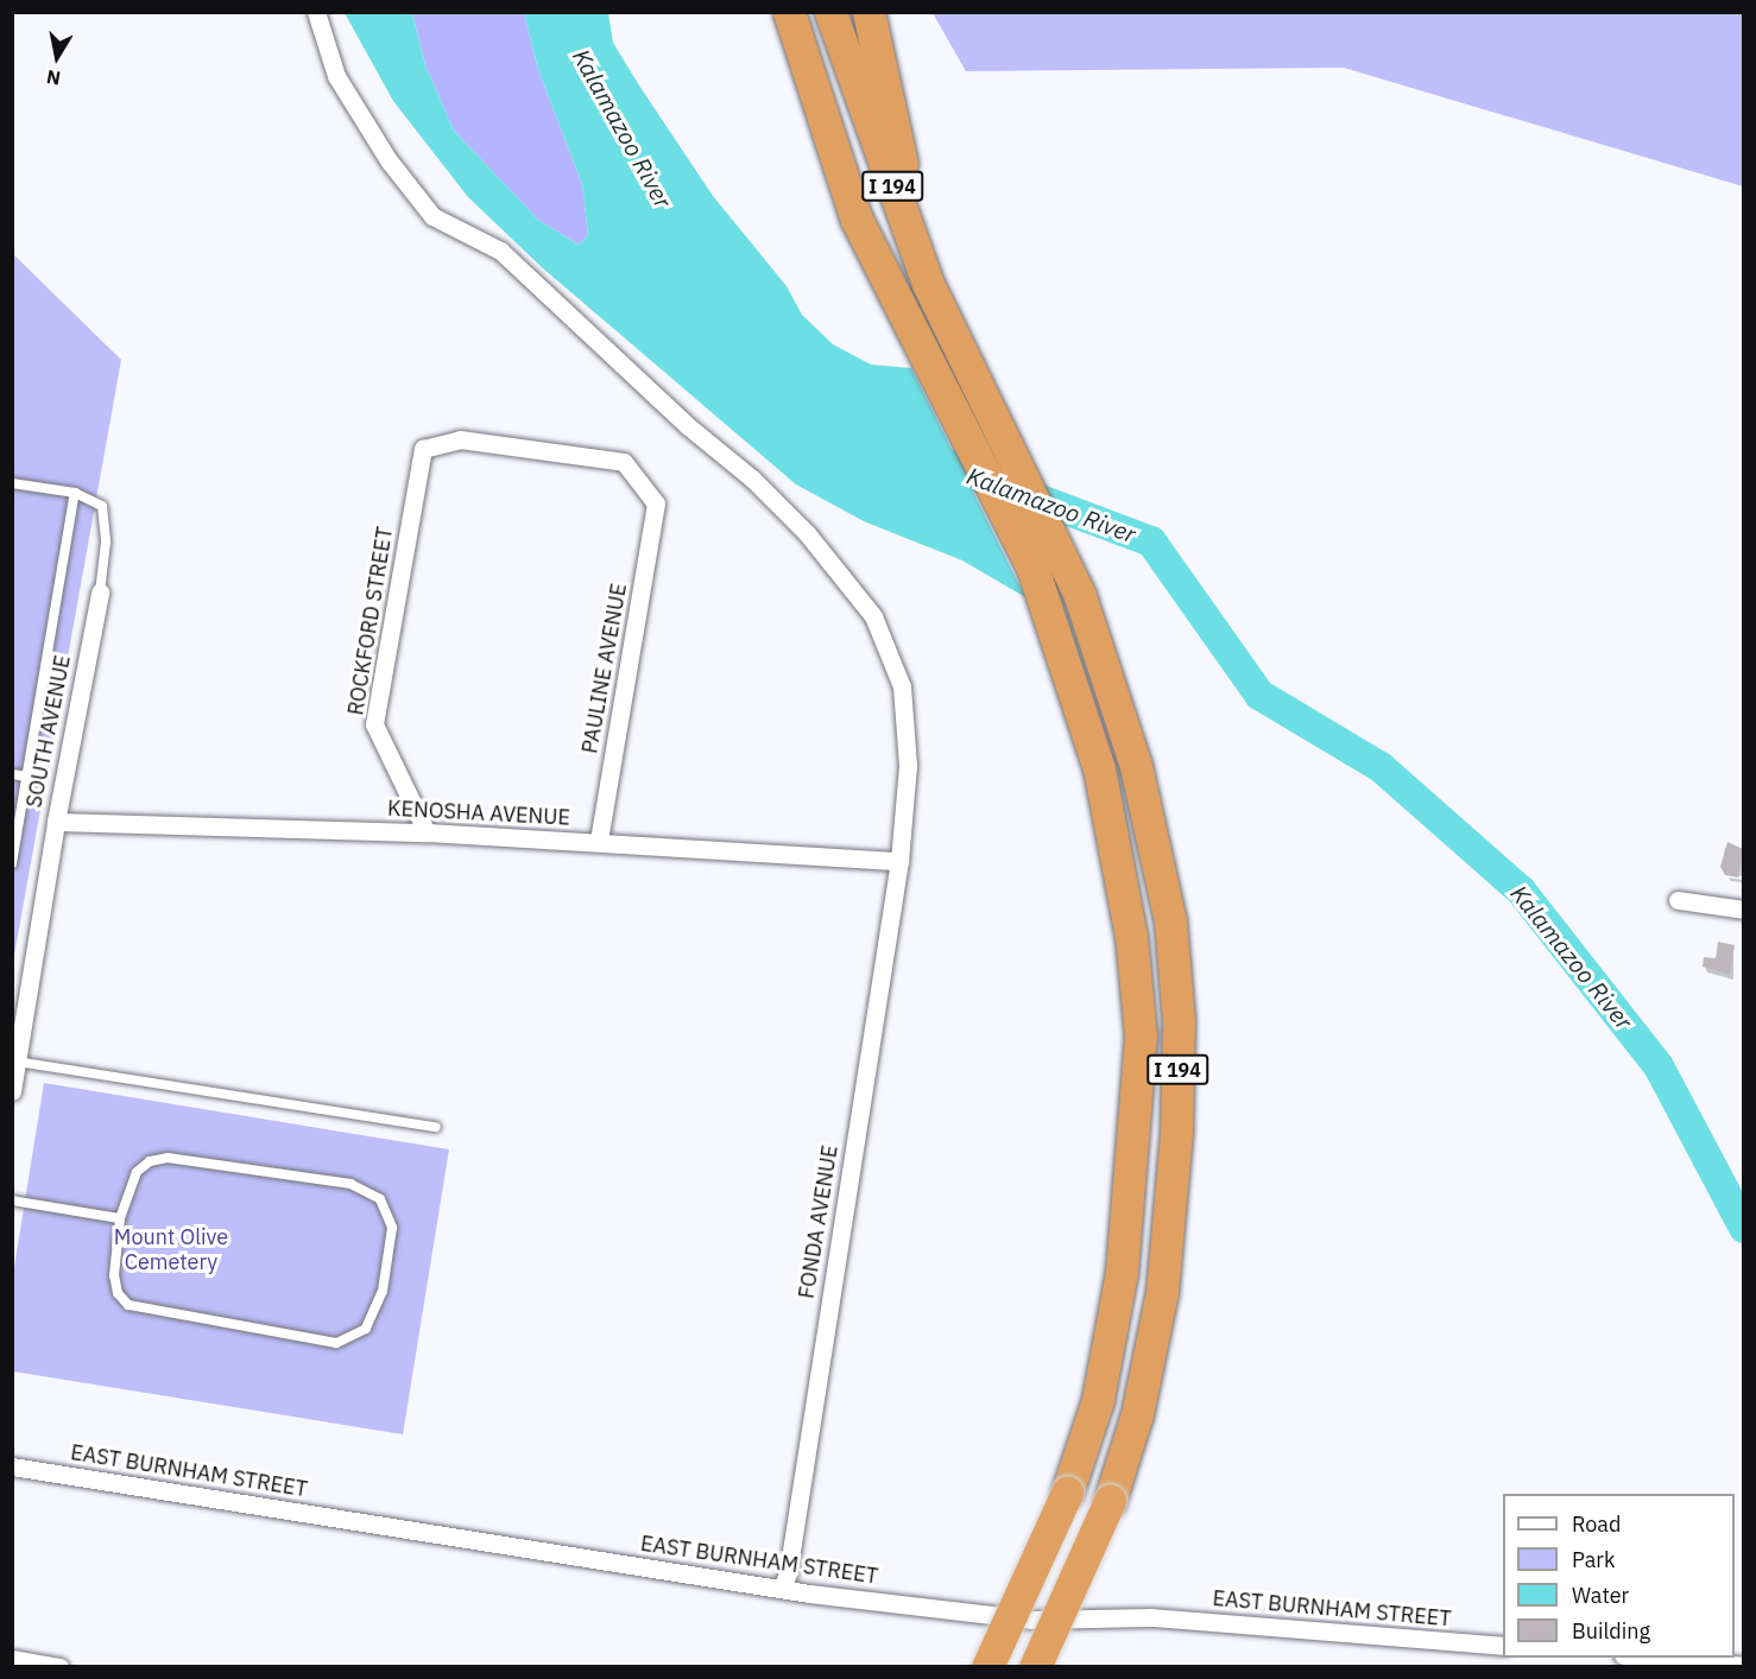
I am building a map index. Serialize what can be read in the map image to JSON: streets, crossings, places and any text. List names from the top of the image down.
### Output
{
  "streets": {
    "highway": ["I 194"],
    "street": [
      "ROCKFORD STREET",
      "PAULINE AVENUE",
      "SOUTH AVENUE",
      "KENOSHA AVENUE",
      "FONDA AVENUE",
      "EAST BURNHAM STREET"
    ]
  },
  "crossings": [
    ["ROCKFORD STREET", "PAULINE AVENUE"],
    ["ROCKFORD STREET", "KENOSHA AVENUE"],
    ["PAULINE AVENUE", "KENOSHA AVENUE"],
    ["SOUTH AVENUE", "KENOSHA AVENUE"],
    ["KENOSHA AVENUE", "FONDA AVENUE"],
    ["FONDA AVENUE", "EAST BURNHAM STREET"]
  ],
  "water": ["Kalamazoo River"],
  "parks": ["Mount Olive Cemetery"],
  "legend": [
    "Road",
    "Park",
    "Water",
    "Building"
  ],
  "north": "bottom"
}
